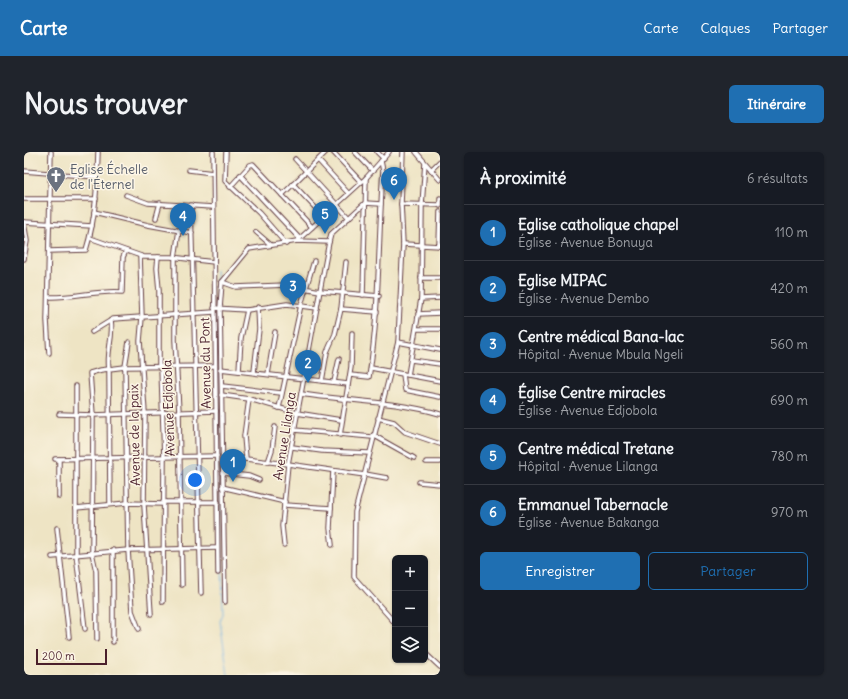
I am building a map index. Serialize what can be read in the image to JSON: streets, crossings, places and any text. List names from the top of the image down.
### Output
{
  "streets": {
    "street": [
      "Avenue du Pont",
      "Avenue Edjobola",
      "Avenue de la paix",
      "Avenue Lilanga"
    ]
  },
  "places": {
    "church": ["Eglise Échelle de l'Éternel"]
  },
  "scale_bar": "200 m",
  "page": {
    "header": "Carte",
    "nav": ["Carte", "Calques", "Partager"],
    "buttons": [
      "Itinéraire",
      ["Enregistrer", "Partager"]
    ],
    "title": "Nous trouver",
    "heading": ["À proximité", "6 résultats"],
    "pins": [
      "6",
      "5",
      "4",
      "3",
      "2",
      "1"
    ],
    "list": [
      {
        "mark": "1",
        "name": "Eglise catholique chapel",
        "note": "Église · Avenue Bonuya",
        "value": "110 m"
      },
      {
        "mark": "2",
        "name": "Eglise MIPAC",
        "note": "Église · Avenue Dembo",
        "value": "420 m"
      },
      {
        "mark": "3",
        "name": "Centre médical Bana-lac",
        "note": "Hôpital · Avenue Mbula Ngeli",
        "value": "560 m"
      },
      {
        "mark": "4",
        "name": "Église Centre miracles",
        "note": "Église · Avenue Edjobola",
        "value": "690 m"
      },
      {
        "mark": "5",
        "name": "Centre médical Tretane",
        "note": "Hôpital · Avenue Lilanga",
        "value": "780 m"
      },
      {
        "mark": "6",
        "name": "Emmanuel Tabernacle",
        "note": "Église · Avenue Bakanga",
        "value": "970 m"
      }
    ],
    "map_buttons": ["+", "−"],
    "scale": "200 m"
  }
}
